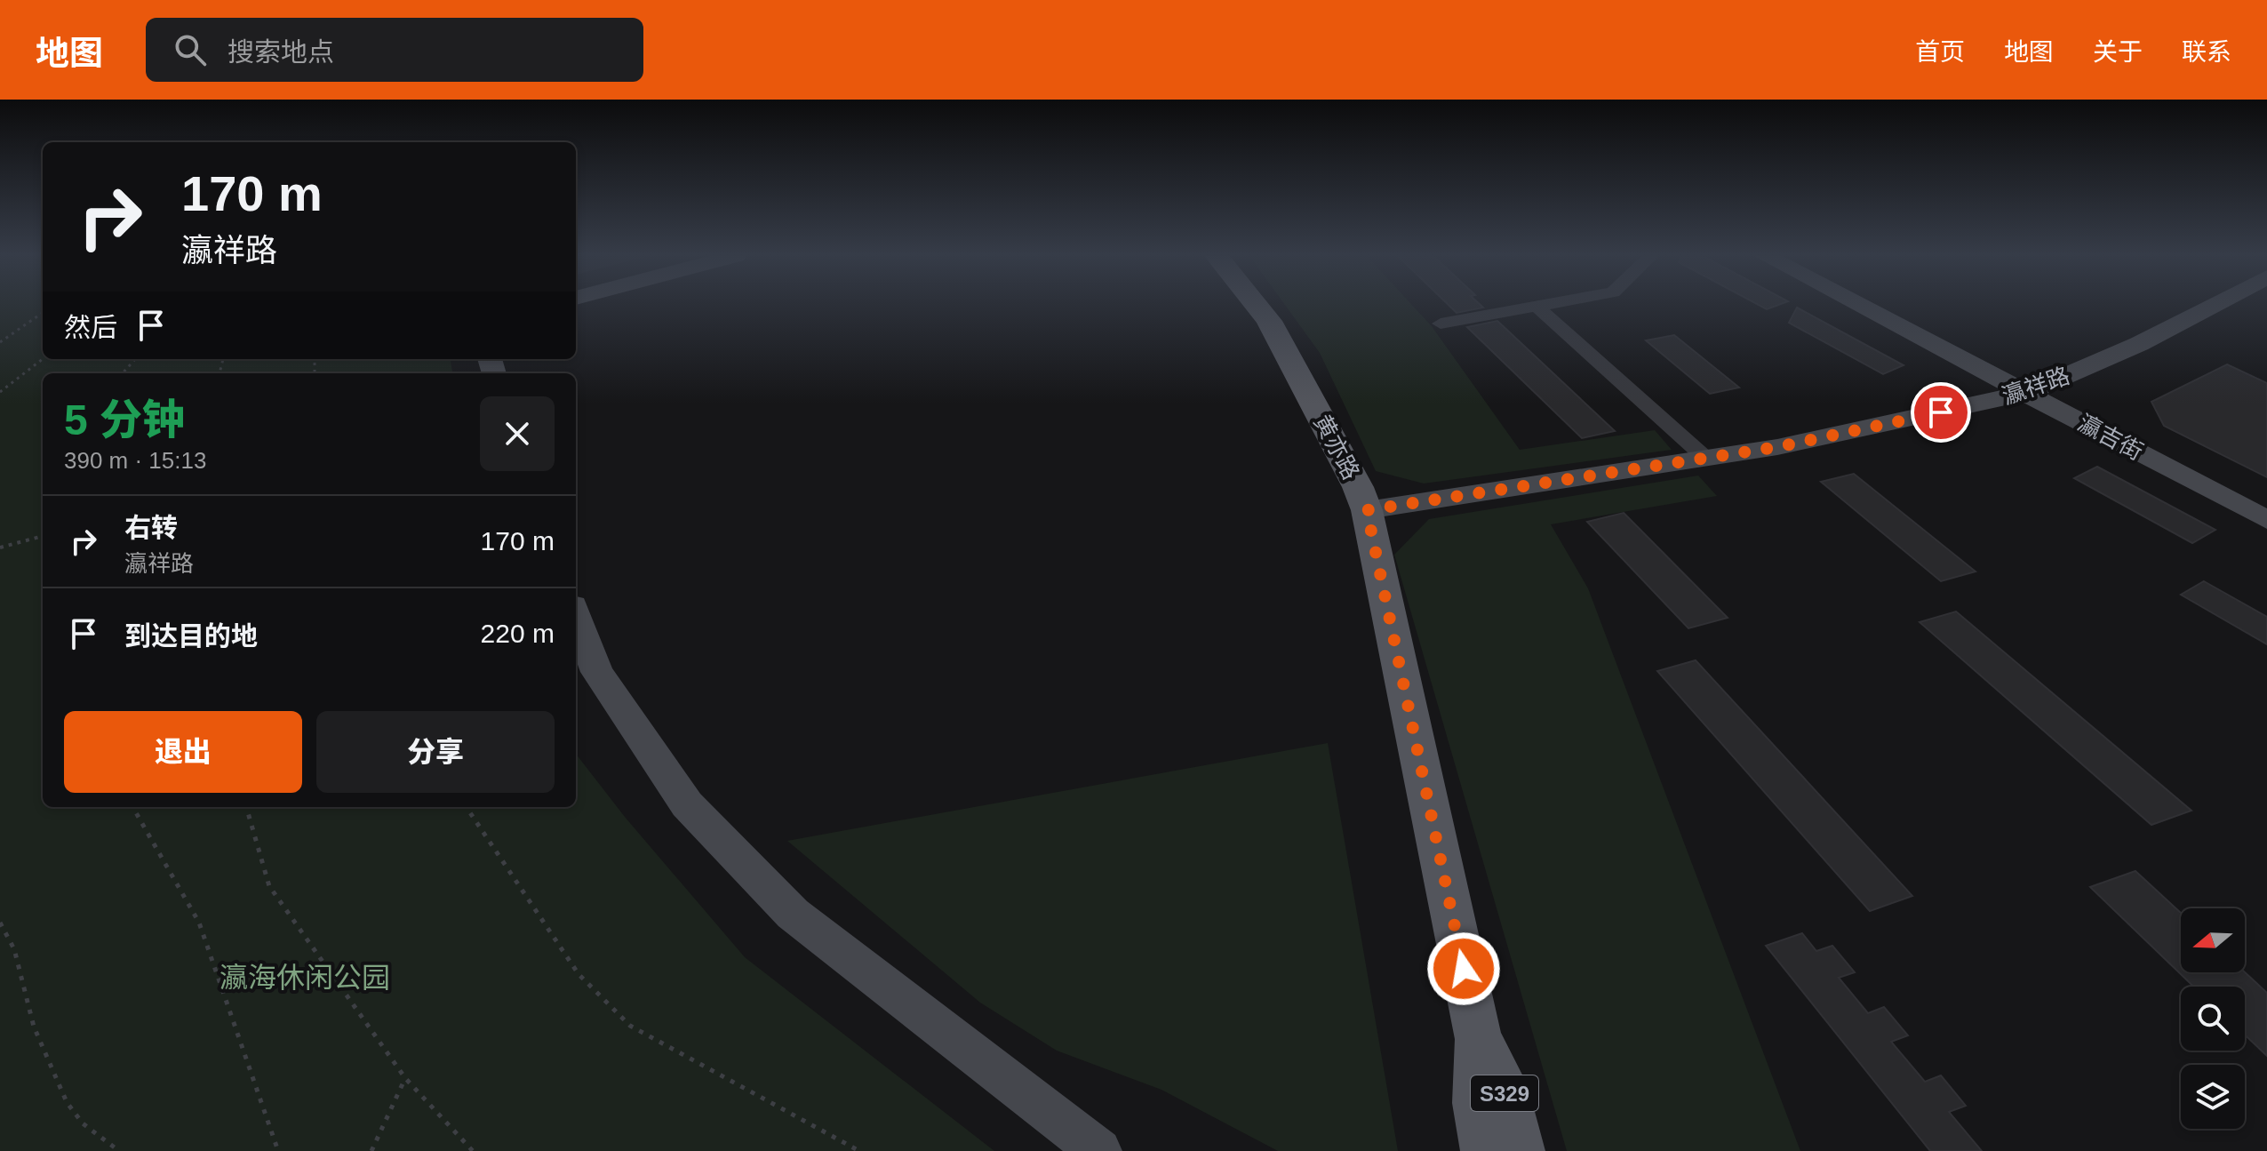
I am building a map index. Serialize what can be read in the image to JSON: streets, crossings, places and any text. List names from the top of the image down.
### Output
{
  "streets": {
    "main road": ["黄亦路", "S329"],
    "street": ["瀛祥路", "瀛吉街"]
  },
  "crossings": [
    ["瀛祥路", "瀛吉街"],
    ["瀛祥路", "黄亦路"]
  ],
  "parks": ["瀛海休闲公园"],
  "north": "left",
  "page": {
    "header": "地图",
    "search": "搜索地点",
    "nav": [
      "首页",
      "地图",
      "关于",
      "联系"
    ],
    "turn": ["170 m", "瀛祥路"],
    "then": "然后",
    "heading": ["5 分钟", "390 m · 15:13"],
    "list": [
      {
        "name": "右转",
        "note": "瀛祥路",
        "value": "170 m"
      },
      {
        "name": "到达目的地",
        "value": "220 m"
      }
    ],
    "buttons": ["退出", "分享"]
  }
}
